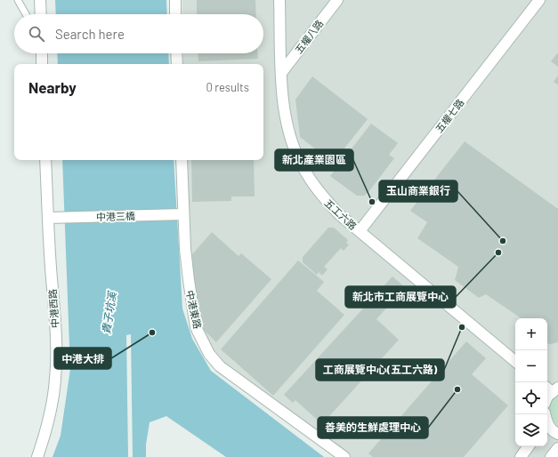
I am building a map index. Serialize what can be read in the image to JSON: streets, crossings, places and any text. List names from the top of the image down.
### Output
{
  "streets": {
    "street": [
      "五權八路",
      "五權七路",
      "五工六路",
      "中港三橋",
      "中港西路",
      "中港東路"
    ]
  },
  "crossings": [
    ["五權八路", "五工六路"],
    ["五權七路", "五工六路"],
    ["中港三橋", "中港西路"],
    ["中港三橋", "中港東路"]
  ],
  "water": ["貴子坑溪"],
  "places": [
    "新北產業園區",
    "玉山商業銀行",
    "新北市工商展覽中心",
    "工商展覽中心(五工六路)",
    "中港大排",
    "善美的生鮮處理中心"
  ],
  "page": {
    "search": "Search here",
    "heading": ["Nearby", "0 results"],
    "map_buttons": ["+", "−"]
  }
}
